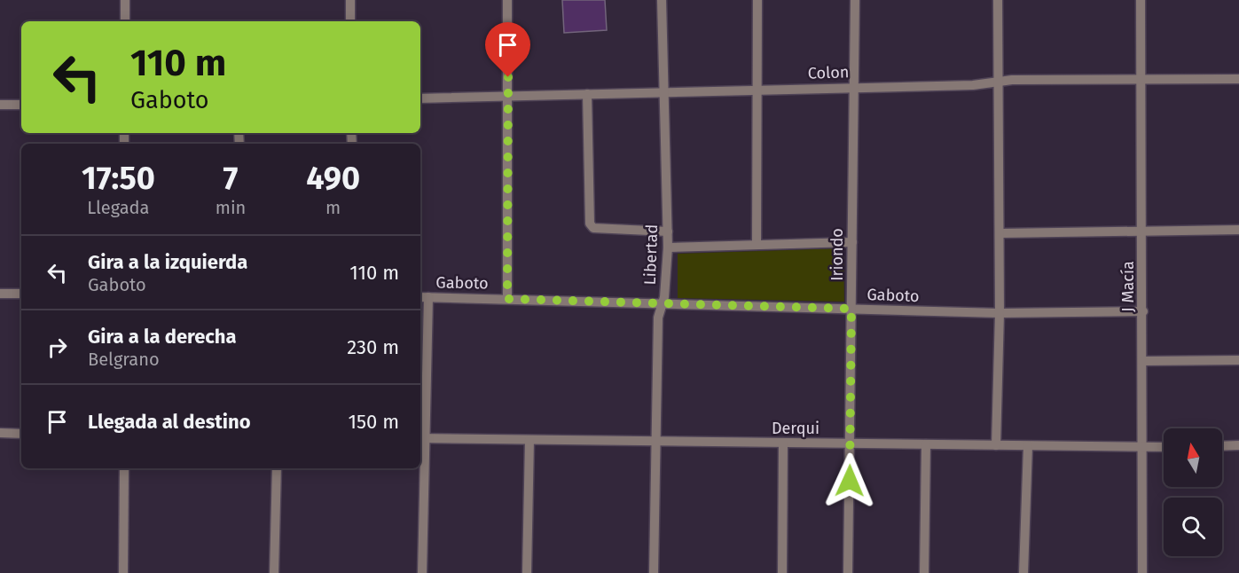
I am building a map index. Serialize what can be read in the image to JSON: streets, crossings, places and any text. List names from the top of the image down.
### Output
{
  "streets": {
    "street": [
      "Colon",
      "Libertad",
      "Iriondo",
      "Gaboto",
      "J Macía",
      "Derqui"
    ]
  },
  "crossings": [
    ["Colon", "Libertad"],
    ["Colon", "Iriondo"],
    ["Colon", "J Macía"],
    ["Libertad", "Gaboto"],
    ["Libertad", "Derqui"],
    ["Iriondo", "Gaboto"],
    ["Iriondo", "Derqui"],
    ["Gaboto", "J Macía"],
    ["J Macía", "Derqui"]
  ],
  "north": "top",
  "page": {
    "turn": ["110 m", "Gaboto"],
    "eta": [
      "17:50",
      "Llegada",
      "7",
      "min",
      "490",
      "m"
    ],
    "list": [
      {
        "name": "Gira a la izquierda",
        "note": "Gaboto",
        "value": "110 m"
      },
      {
        "name": "Gira a la derecha",
        "note": "Belgrano",
        "value": "230 m"
      },
      {
        "name": "Llegada al destino",
        "value": "150 m"
      }
    ]
  }
}
